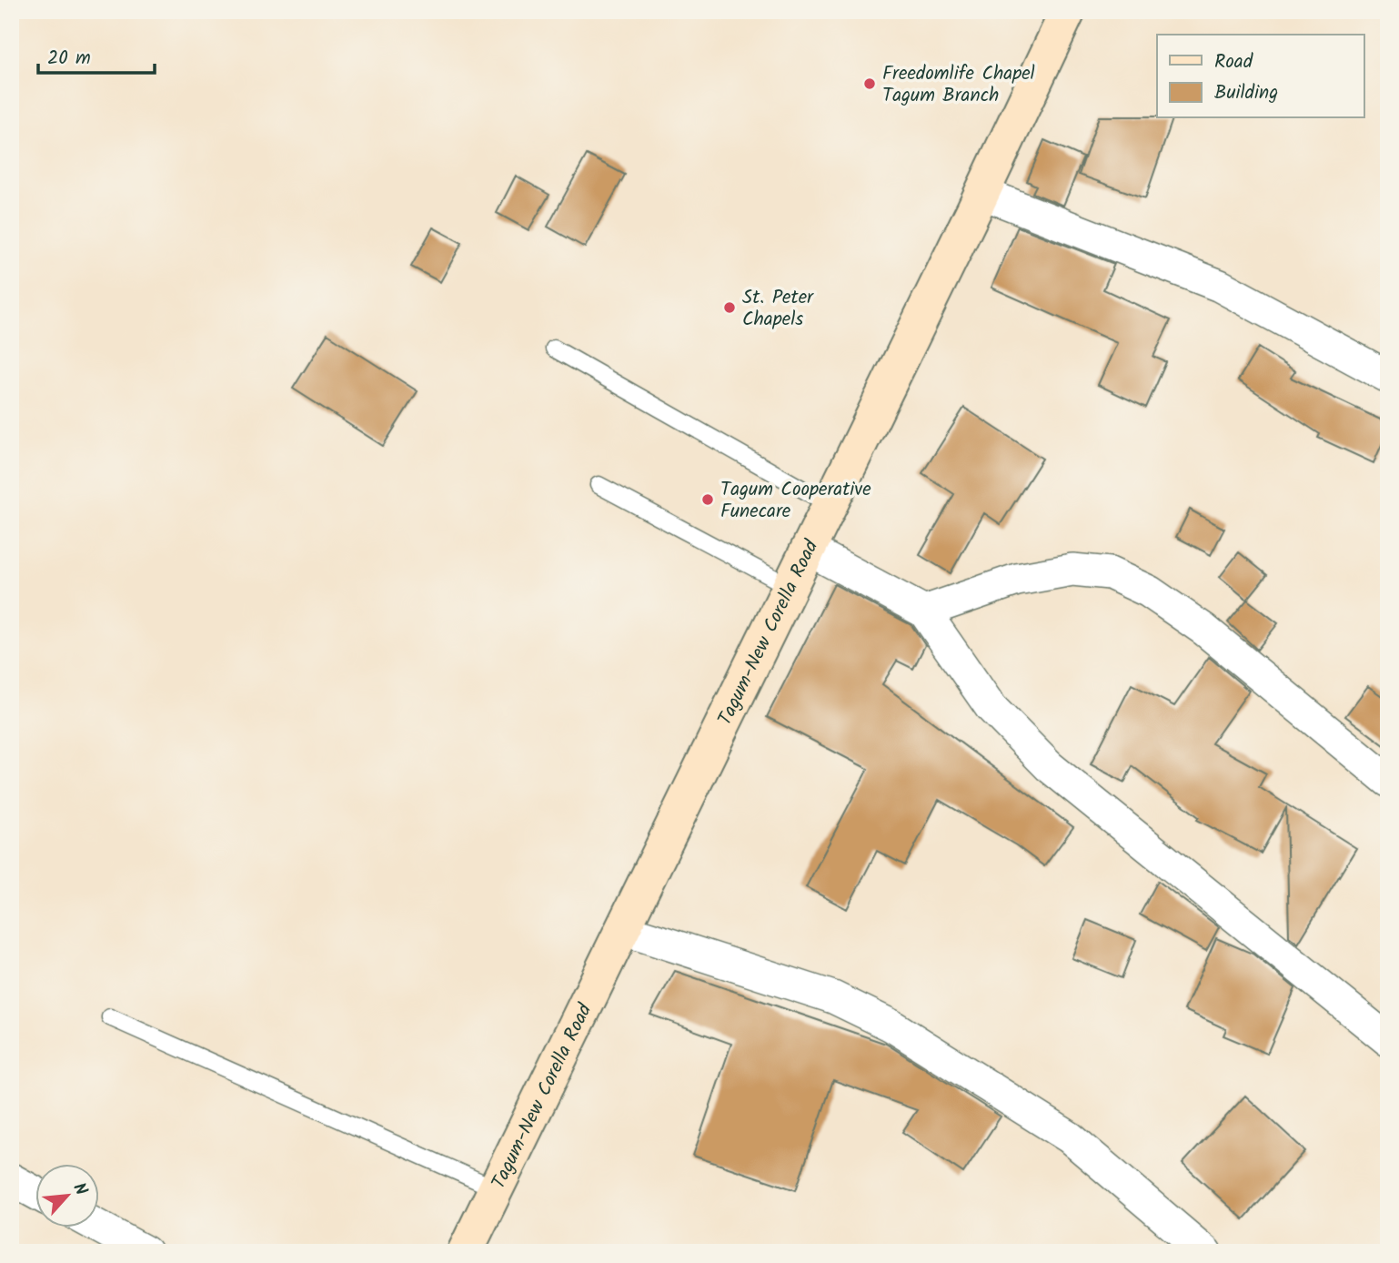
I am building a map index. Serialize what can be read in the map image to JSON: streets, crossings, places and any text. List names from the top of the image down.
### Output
{
  "streets": {
    "main road": ["Tagum-New Corella Road"]
  },
  "places": ["Freedomlife Chapel Tagum Branch", "St. Peter Chapels", "Tagum Cooperative Funecare"],
  "legend": ["Road", "Building"],
  "scale_bar": "20 m",
  "north": "top right"
}
